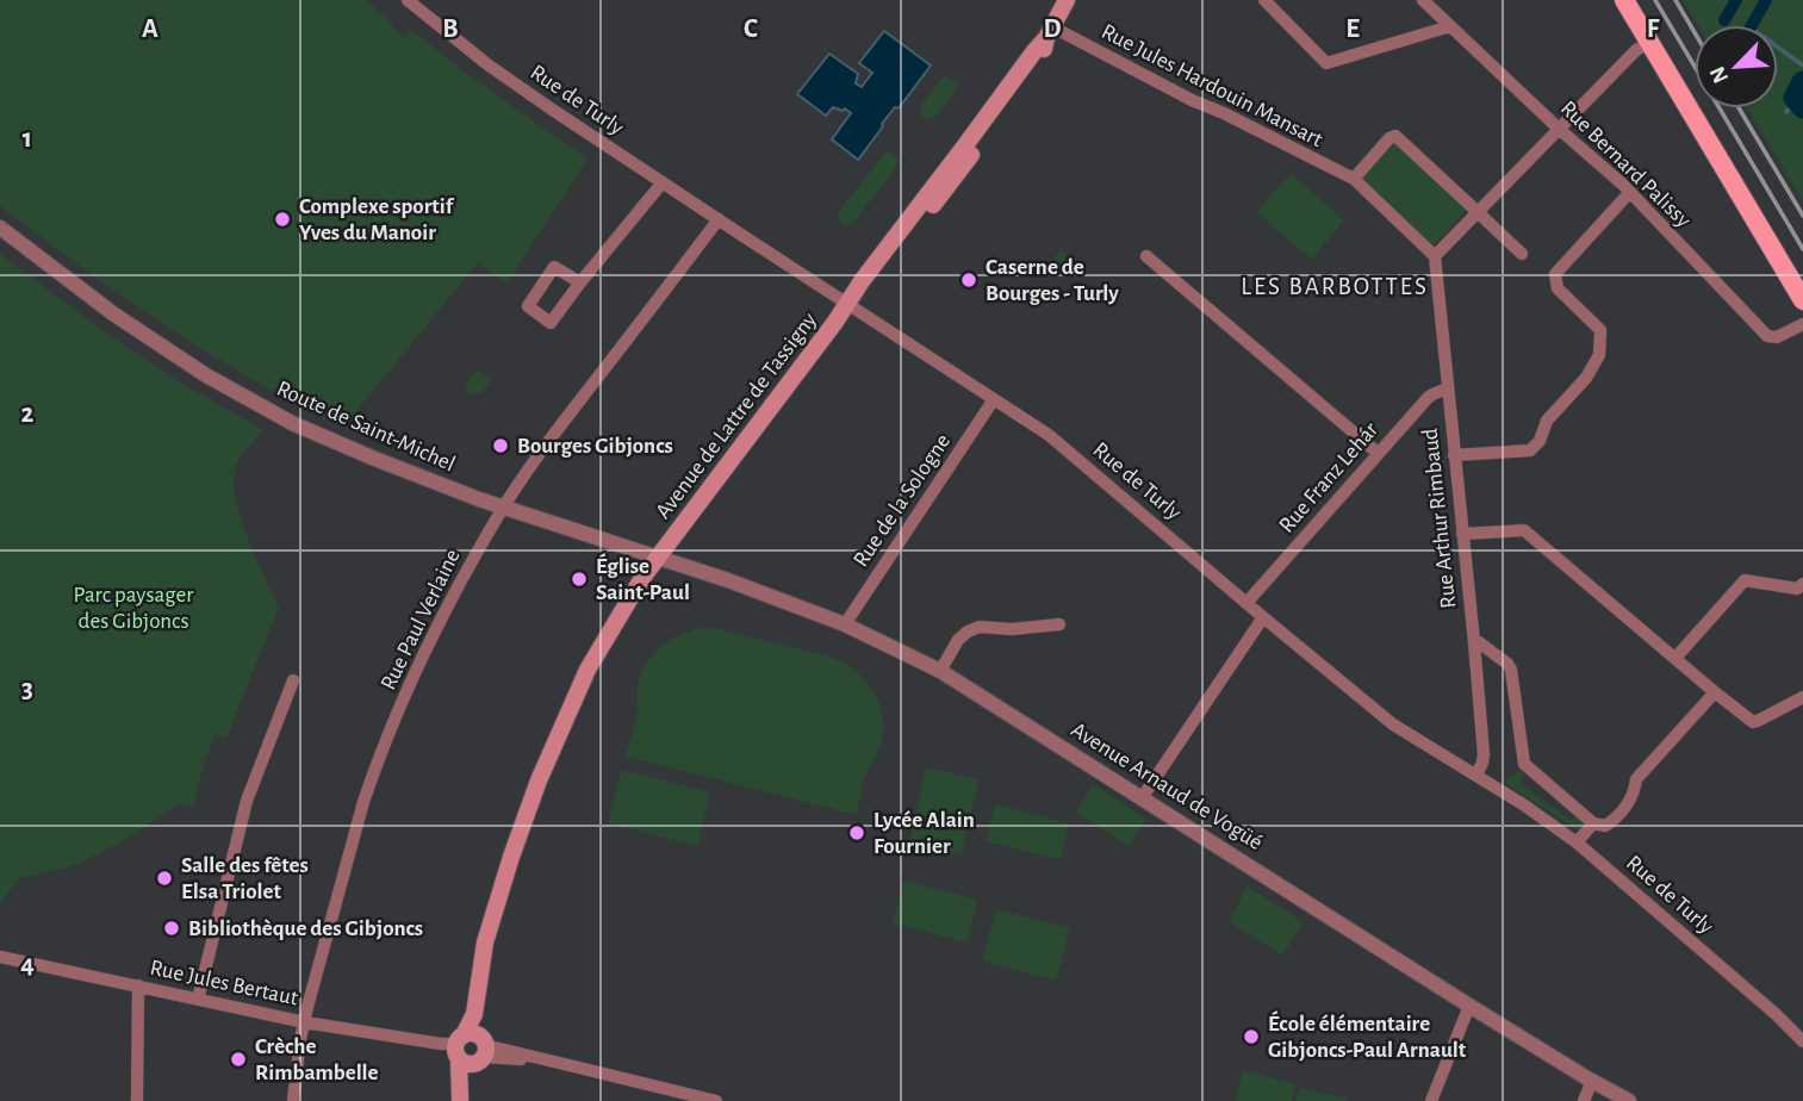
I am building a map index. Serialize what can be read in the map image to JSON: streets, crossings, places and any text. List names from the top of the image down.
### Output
{
  "streets": {
    "main road": ["Avenue de Lattre de Tassigny"],
    "street": [
      "Rue Jules Hardouin Mansart",
      "Rue de Turly",
      "Rue Bernard Palissy",
      "Route de Saint-Michel",
      "Rue Franz Lehár",
      "Rue de la Sologne",
      "Rue Arthur Rimbaud",
      "Rue Paul Verlaine",
      "Avenue Arnaud de Vogüé",
      "Rue Jules Bertaut"
    ]
  },
  "crossings": [
    ["Rue Jules Hardouin Mansart", "Avenue de Lattre de Tassigny"],
    ["Rue Jules Hardouin Mansart", "Rue Arthur Rimbaud"],
    ["Rue de Turly", "Avenue de Lattre de Tassigny"],
    ["Rue de Turly", "Rue Franz Lehár"],
    ["Rue de Turly", "Rue de la Sologne"],
    ["Rue de Turly", "Rue Arthur Rimbaud"],
    ["Rue de Turly", "Rue Paul Verlaine"],
    ["Avenue de Lattre de Tassigny", "Route de Saint-Michel"],
    ["Avenue de Lattre de Tassigny", "Avenue Arnaud de Vogüé"],
    ["Avenue de Lattre de Tassigny", "Rue Jules Bertaut"],
    ["Route de Saint-Michel", "Rue Paul Verlaine"],
    ["Route de Saint-Michel", "Avenue Arnaud de Vogüé"],
    ["Rue Franz Lehár", "Rue Arthur Rimbaud"],
    ["Rue de la Sologne", "Avenue Arnaud de Vogüé"],
    ["Rue Paul Verlaine", "Rue Jules Bertaut"]
  ],
  "districts": ["LES BARBOTTES"],
  "parks": ["Parc paysager des Gibjoncs"],
  "places": [
    "Complexe sportif Yves du Manoir",
    "Caserne de Bourges - Turly",
    "Bourges Gibjoncs",
    "Église Saint-Paul",
    "Lycée Alain Fournier",
    "Salle des fêtes Elsa Triolet",
    "Bibliothèque des Gibjoncs",
    "École élémentaire Gibjoncs-Paul Arnault",
    "Crèche Rimbambelle"
  ],
  "north": "bottom left",
  "grid": {
    "columns": [
      "A",
      "B",
      "C",
      "D",
      "E",
      "F"
    ],
    "rows": [
      "1",
      "2",
      "3",
      "4"
    ]
  }
}
